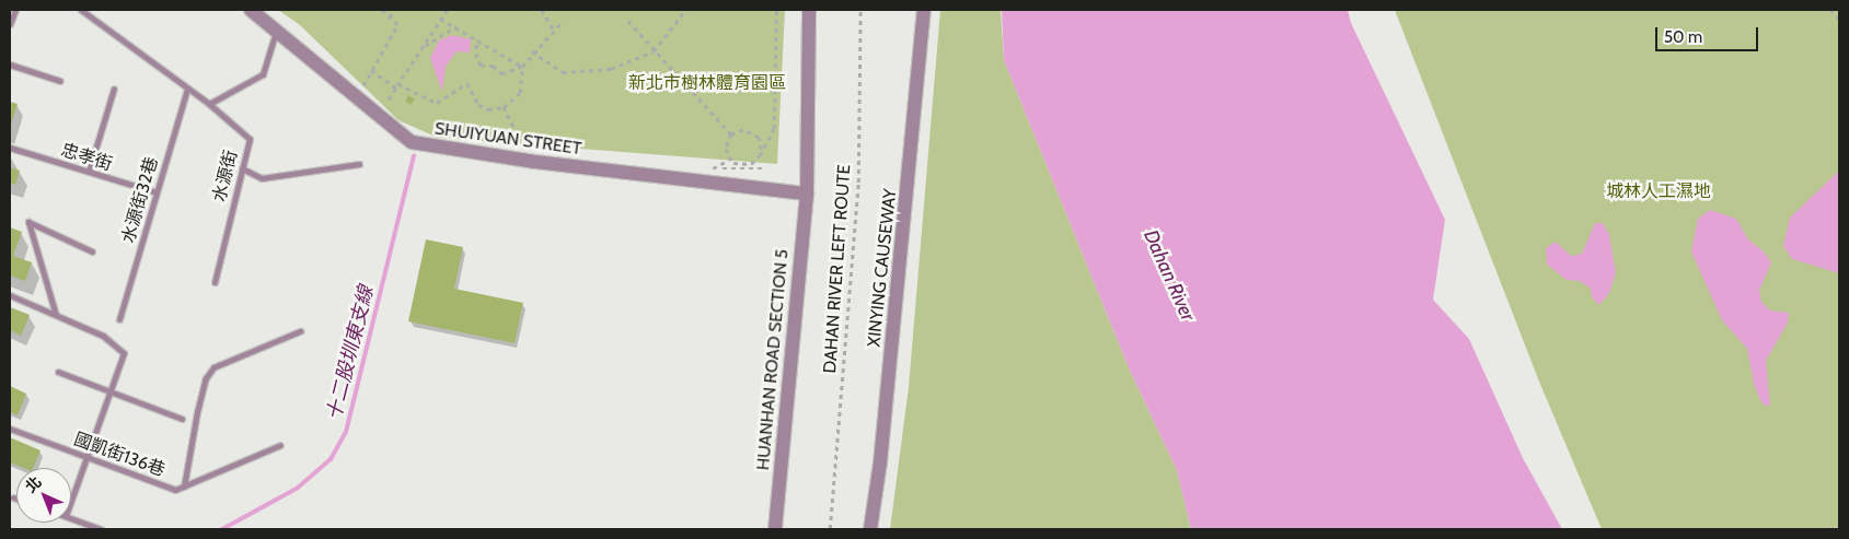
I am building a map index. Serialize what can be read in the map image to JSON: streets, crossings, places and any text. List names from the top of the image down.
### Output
{
  "streets": {
    "street": ["SHUIYUAN STREET", "XINYING CAUSEWAY", "HUANHAN ROAD SECTION 5"],
    "lane": [
      "忠孝街",
      "水源街",
      "水源街32巷",
      "國凱街136巷"
    ],
    "path": ["DAHAN RIVER LEFT ROUTE"]
  },
  "crossings": [
    ["SHUIYUAN STREET", "HUANHAN ROAD SECTION 5"],
    ["忠孝街", "水源街32巷"]
  ],
  "water": ["Dahan River", "十二股圳東支線"],
  "parks": ["新北市樹林體育園區", "城林人工濕地"],
  "scale_bar": "50 m",
  "north": "top left"
}
